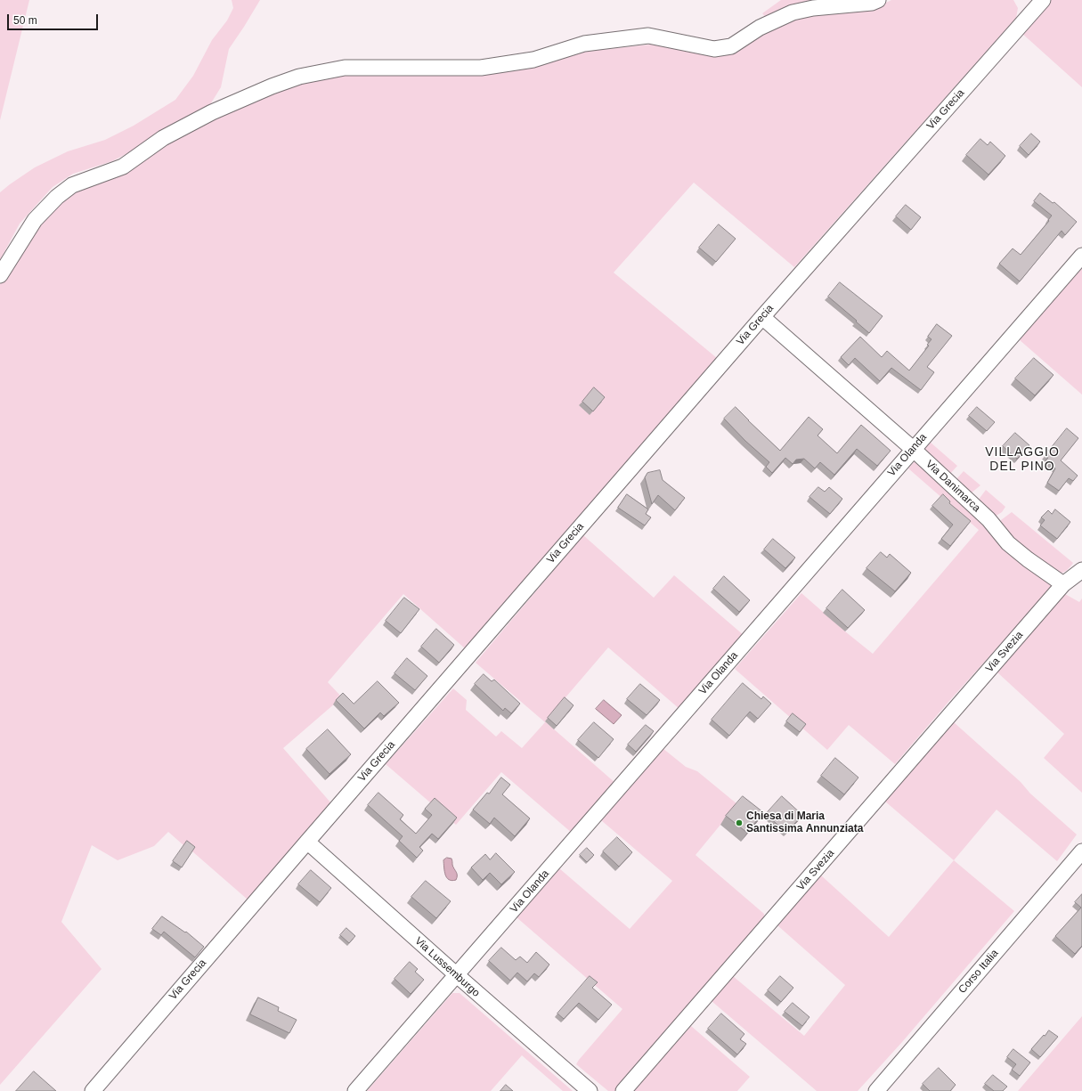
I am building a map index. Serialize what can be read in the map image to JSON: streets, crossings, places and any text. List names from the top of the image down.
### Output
{
  "streets": {
    "street": [
      "Via Grecia",
      "Via Olanda",
      "Via Danimarca",
      "Via Svezia",
      "Via Lussemburgo",
      "Corso Italia"
    ]
  },
  "crossings": [
    ["Via Grecia", "Via Danimarca"],
    ["Via Grecia", "Via Lussemburgo"],
    ["Via Olanda", "Via Danimarca"],
    ["Via Olanda", "Via Lussemburgo"],
    ["Via Danimarca", "Via Svezia"]
  ],
  "districts": ["VILLAGGIO DEL PINO"],
  "places": ["Chiesa di Maria Santissima Annunziata"],
  "scale_bar": "50 m"
}
